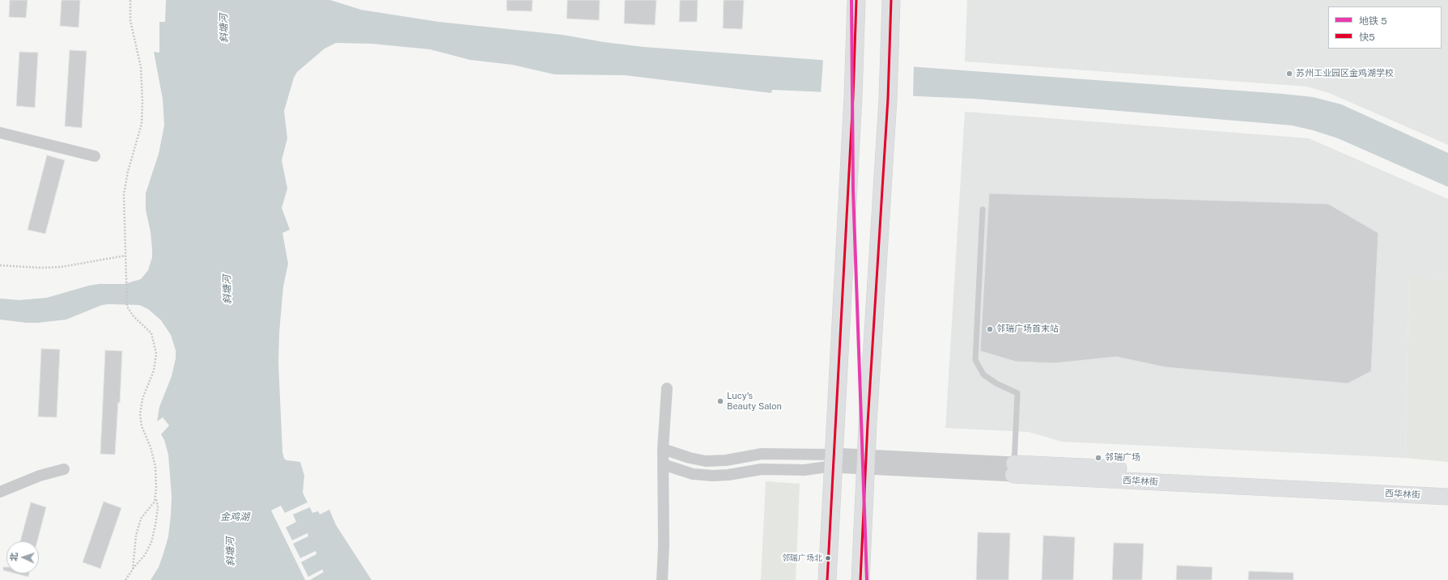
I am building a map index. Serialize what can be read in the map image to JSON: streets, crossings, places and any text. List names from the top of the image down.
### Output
{
  "streets": {
    "main road": ["西华林街"]
  },
  "water": ["斜塘河", "金鸡湖"],
  "places": [
    "苏州工业园区金鸡湖学校",
    "邻瑞广场首末站",
    "Lucy's Beauty Salon",
    "邻瑞广场",
    "邻瑞广场北"
  ],
  "lines": ["metro line 5", "transit line 快5"],
  "legend": ["地铁 5", "快5"],
  "north": "left"
}
